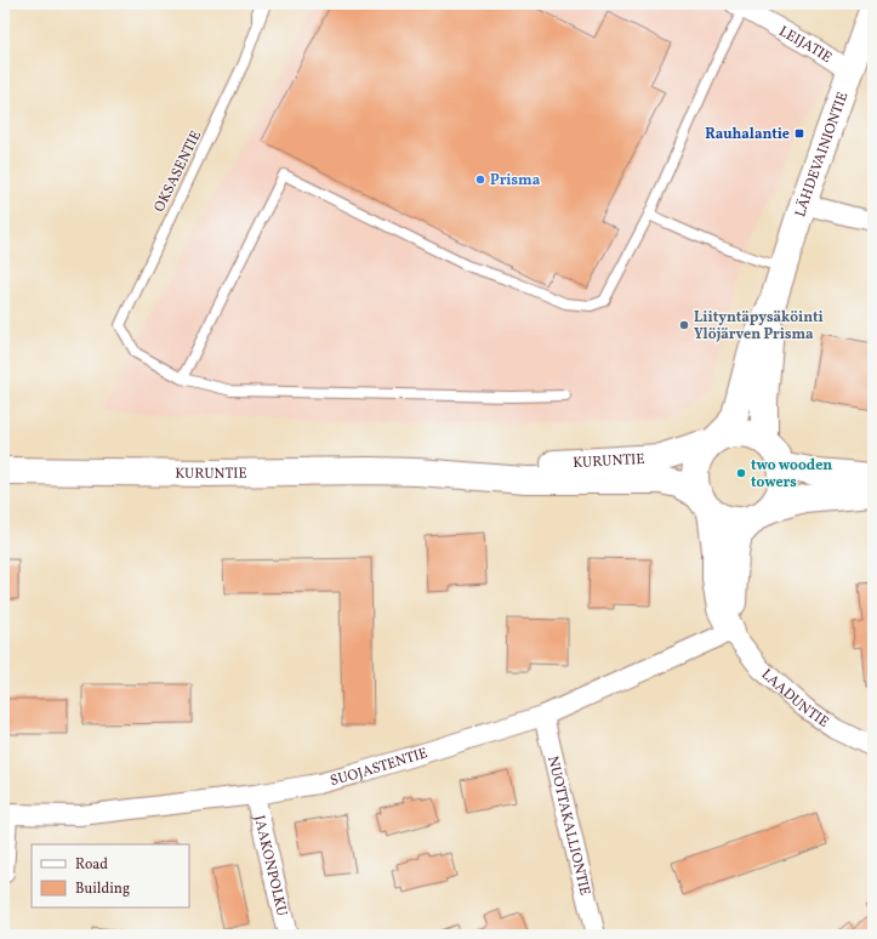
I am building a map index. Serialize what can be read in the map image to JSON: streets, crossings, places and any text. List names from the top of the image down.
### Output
{
  "streets": {
    "main road": ["LÄHDEVAINIONTIE", "KURUNTIE", "LAADUNTIE"],
    "street": [
      "LEIJATIE",
      "SUOJASTENTIE",
      "NUOTTAKALLIONTIE",
      "JAAKONPOLKU"
    ],
    "lane": ["OKSASENTIE"]
  },
  "crossings": [
    ["LEIJATIE", "LÄHDEVAINIONTIE"],
    ["LÄHDEVAINIONTIE", "KURUNTIE"],
    ["LÄHDEVAINIONTIE", "LAADUNTIE"],
    ["KURUNTIE", "LAADUNTIE"],
    ["LAADUNTIE", "SUOJASTENTIE"],
    ["SUOJASTENTIE", "NUOTTAKALLIONTIE"],
    ["SUOJASTENTIE", "JAAKONPOLKU"]
  ],
  "places": {
    "transit": ["Rauhalantie"],
    "other": ["Prisma", "Liityntäpysäköinti Ylöjärven Prisma", "two wooden towers"]
  },
  "legend": ["Road", "Building"]
}
